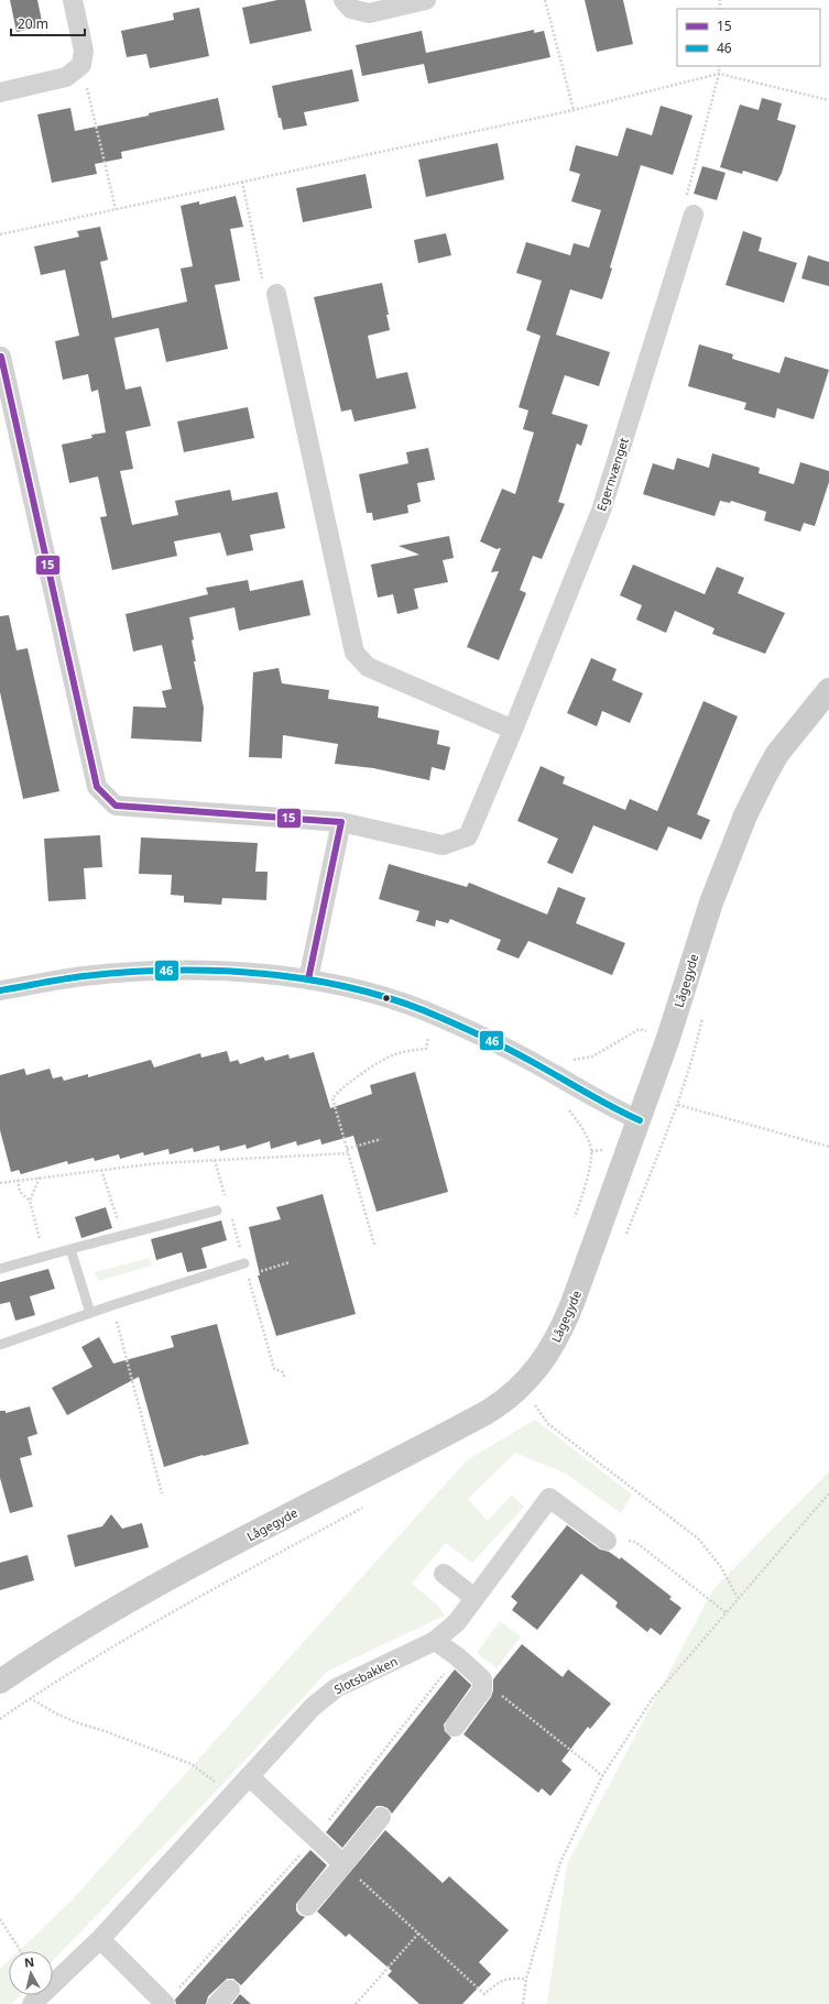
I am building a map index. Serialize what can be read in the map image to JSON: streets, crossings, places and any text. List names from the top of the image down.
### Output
{
  "streets": {
    "street": ["Egernvænget", "Lågegyde", "Slotsbakken"]
  },
  "lines": ["transit line 15", "transit line 46"],
  "legend": ["15", "46"],
  "scale_bar": "20 m",
  "north": "top"
}
